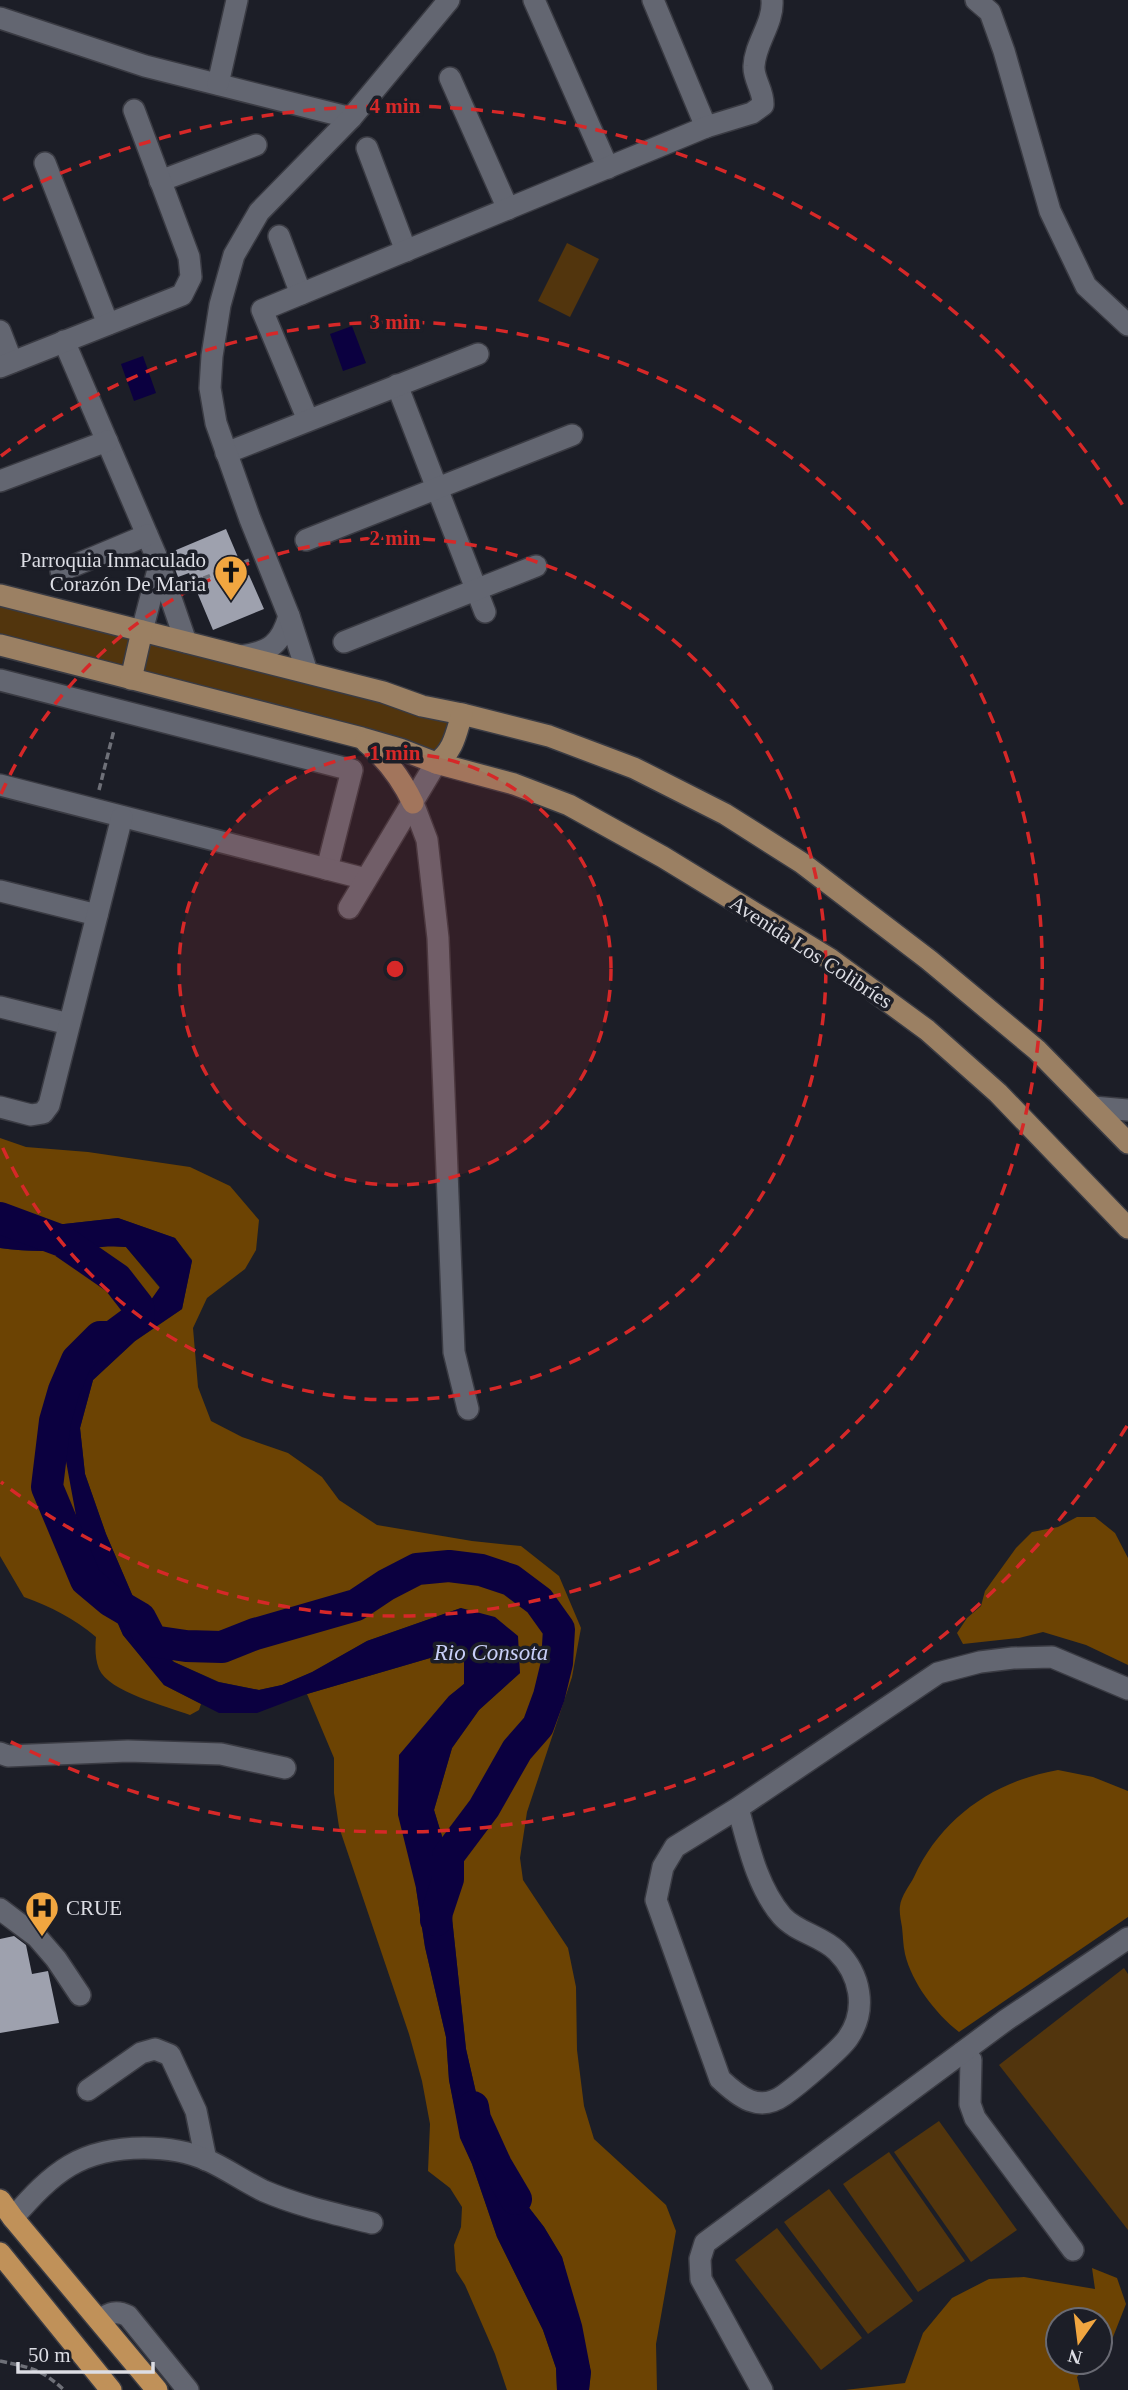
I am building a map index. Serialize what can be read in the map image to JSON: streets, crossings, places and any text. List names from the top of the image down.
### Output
{
  "streets": {
    "main road": ["Avenida Los Colibríes"]
  },
  "water": ["Rio Consota"],
  "places": {
    "church": ["Parroquia Inmaculado Corazón De Maria"],
    "hospital": ["CRUE"]
  },
  "scale_bar": "50 m",
  "north": "bottom",
  "rings": [
    "4 min",
    "3 min",
    "2 min",
    "1 min"
  ]
}
